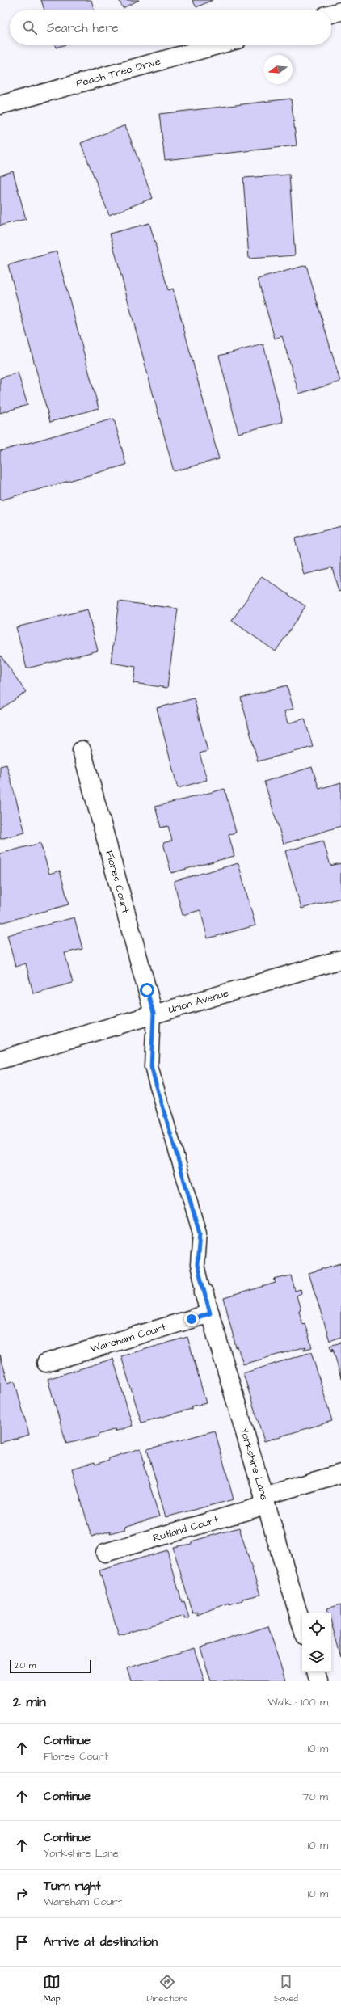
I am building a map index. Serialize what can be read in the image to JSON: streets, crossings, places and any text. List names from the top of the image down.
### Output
{
  "streets": {
    "street": [
      "Peach Tree Drive",
      "Flores Court",
      "Union Avenue",
      "Wareham Court",
      "Yorkshire Lane",
      "Rutland Court"
    ]
  },
  "crossings": [
    ["Flores Court", "Union Avenue"],
    ["Wareham Court", "Yorkshire Lane"],
    ["Yorkshire Lane", "Rutland Court"]
  ],
  "scale_bar": "20 m",
  "north": "left",
  "page": {
    "search": "Search here",
    "scale": "20 m",
    "heading": ["2 min", "Walk · 100 m"],
    "list": [
      ["Continue", "Flores Court", "10 m"],
      ["Continue", "70 m"],
      ["Continue", "Yorkshire Lane", "10 m"],
      ["Turn right", "Wareham Court", "10 m"],
      "Arrive at destination"
    ],
    "nav": ["Map", "Directions", "Saved"]
  }
}
